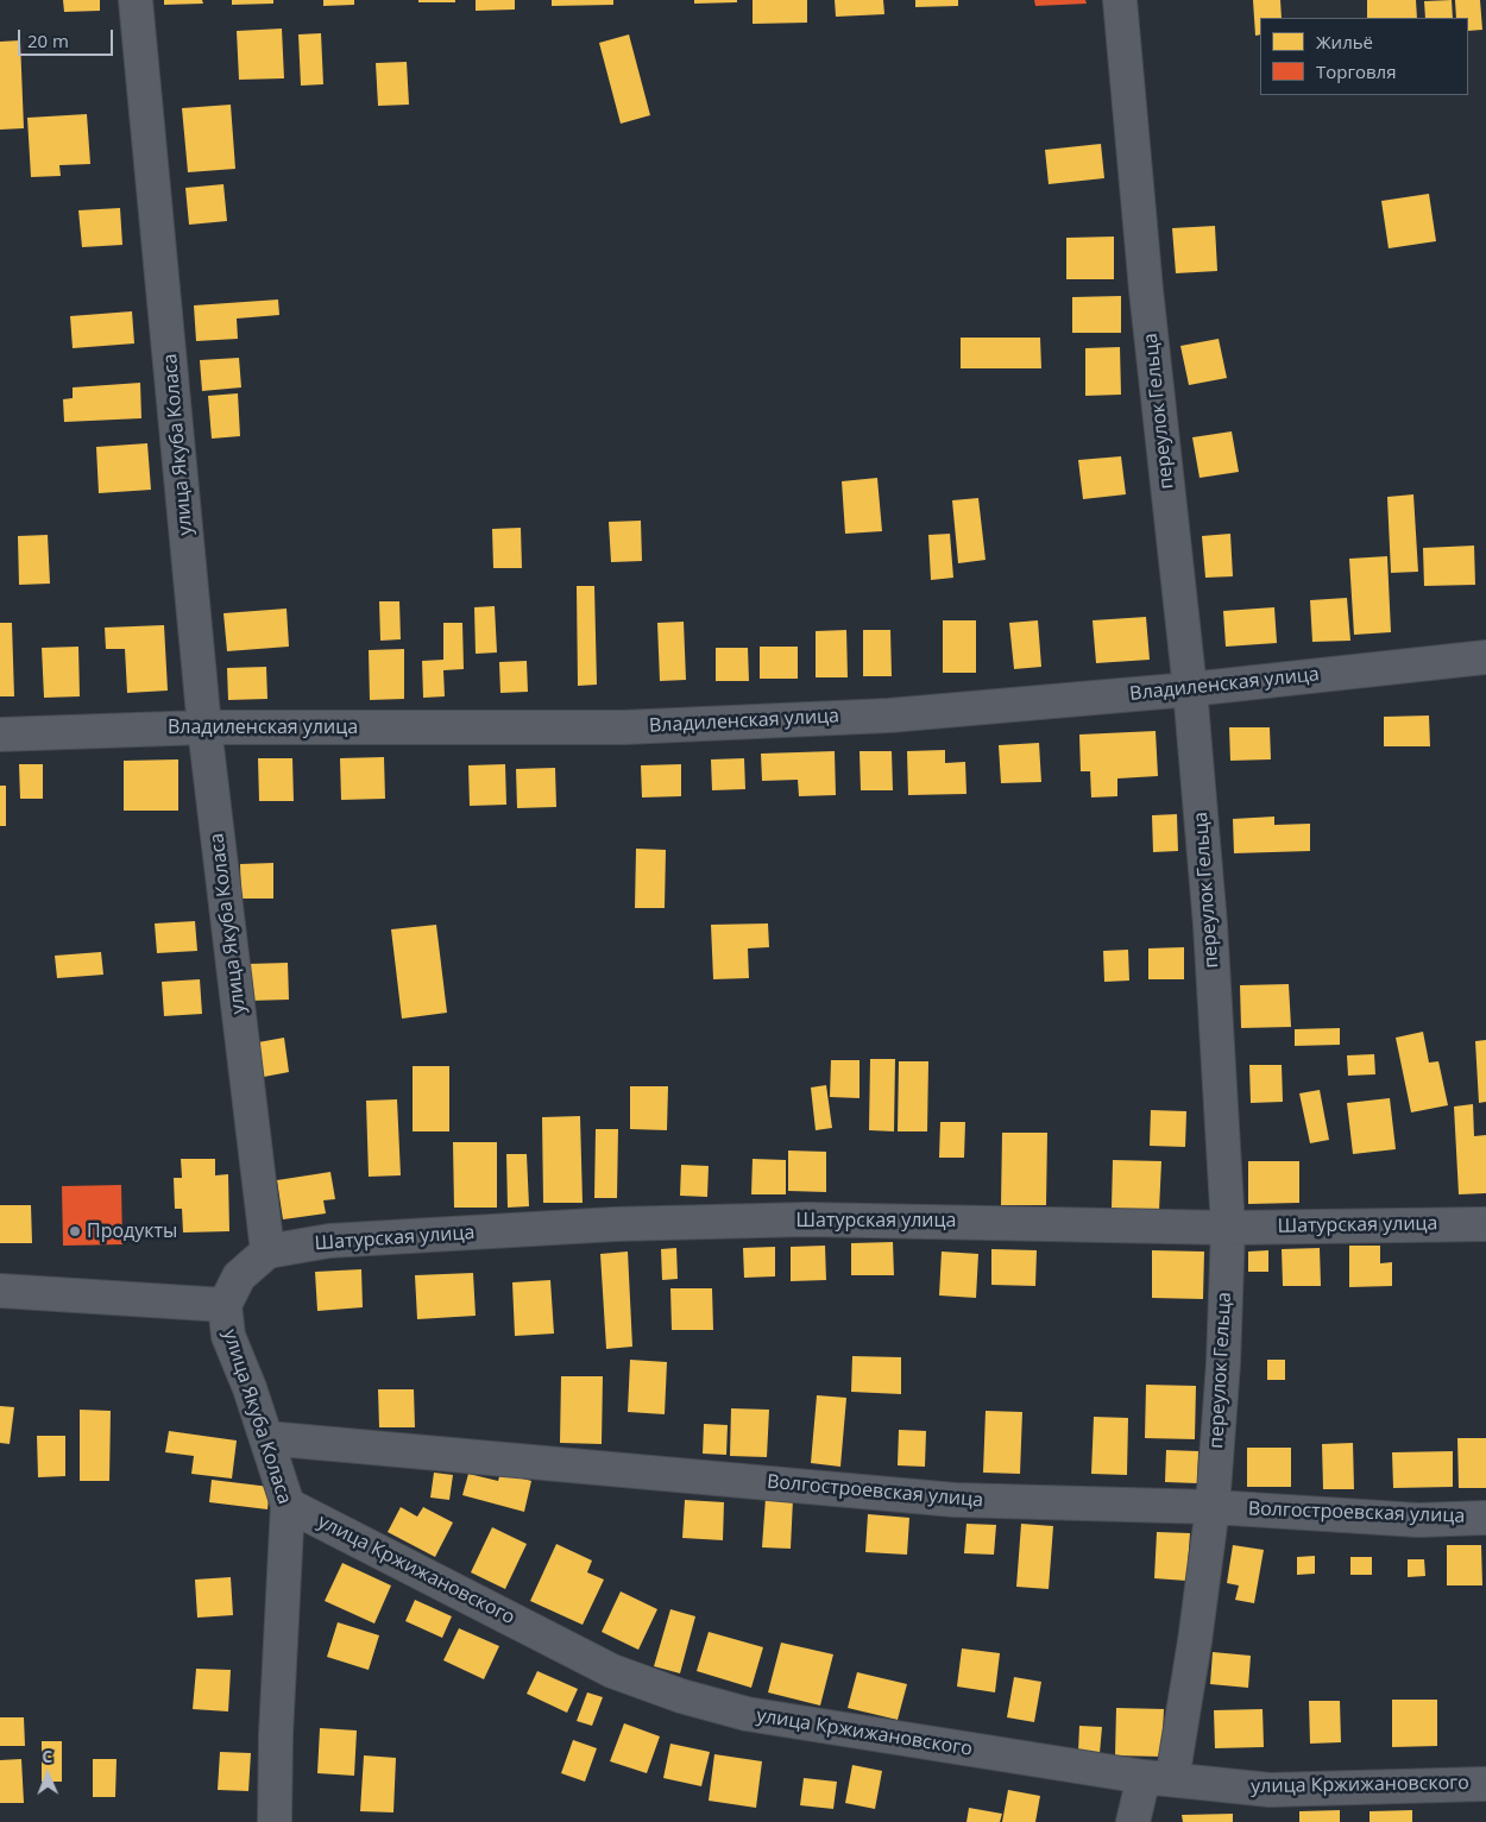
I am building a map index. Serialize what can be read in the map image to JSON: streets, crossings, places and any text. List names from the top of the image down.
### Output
{
  "streets": {
    "street": [
      "переулок Гельца",
      "улица Якуба Коласа",
      "Владиленская улица",
      "Шатурская улица",
      "Волгостроевская улица",
      "улица Кржижановского"
    ]
  },
  "crossings": [
    ["переулок Гельца", "Владиленская улица"],
    ["переулок Гельца", "Шатурская улица"],
    ["переулок Гельца", "Волгостроевская улица"],
    ["переулок Гельца", "улица Кржижановского"],
    ["улица Якуба Коласа", "Владиленская улица"],
    ["улица Якуба Коласа", "Шатурская улица"],
    ["улица Якуба Коласа", "Волгостроевская улица"],
    ["улица Якуба Коласа", "улица Кржижановского"]
  ],
  "places": ["Продукты"],
  "legend": ["Жильё", "Торговля"],
  "scale_bar": "20 m",
  "north": "top"
}
